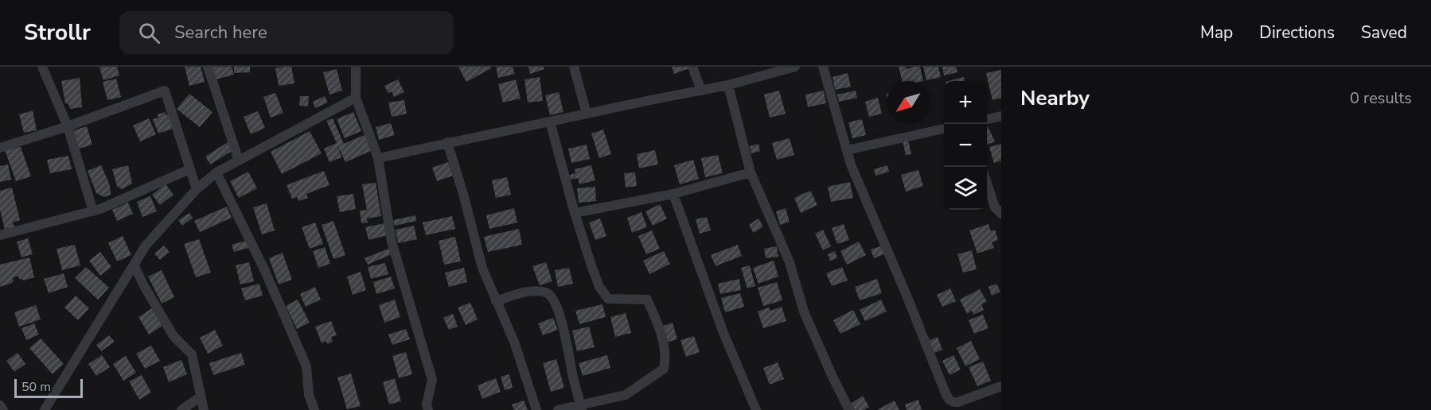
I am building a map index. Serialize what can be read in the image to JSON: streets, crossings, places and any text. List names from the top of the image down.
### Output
{
  "scale_bar": "50 m",
  "north": "bottom left",
  "page": {
    "header": "Strollr",
    "search": "Search here",
    "nav": ["Map", "Directions", "Saved"],
    "heading": ["Nearby", "0 results"],
    "map_buttons": ["+", "−"],
    "scale": "50 m"
  }
}
